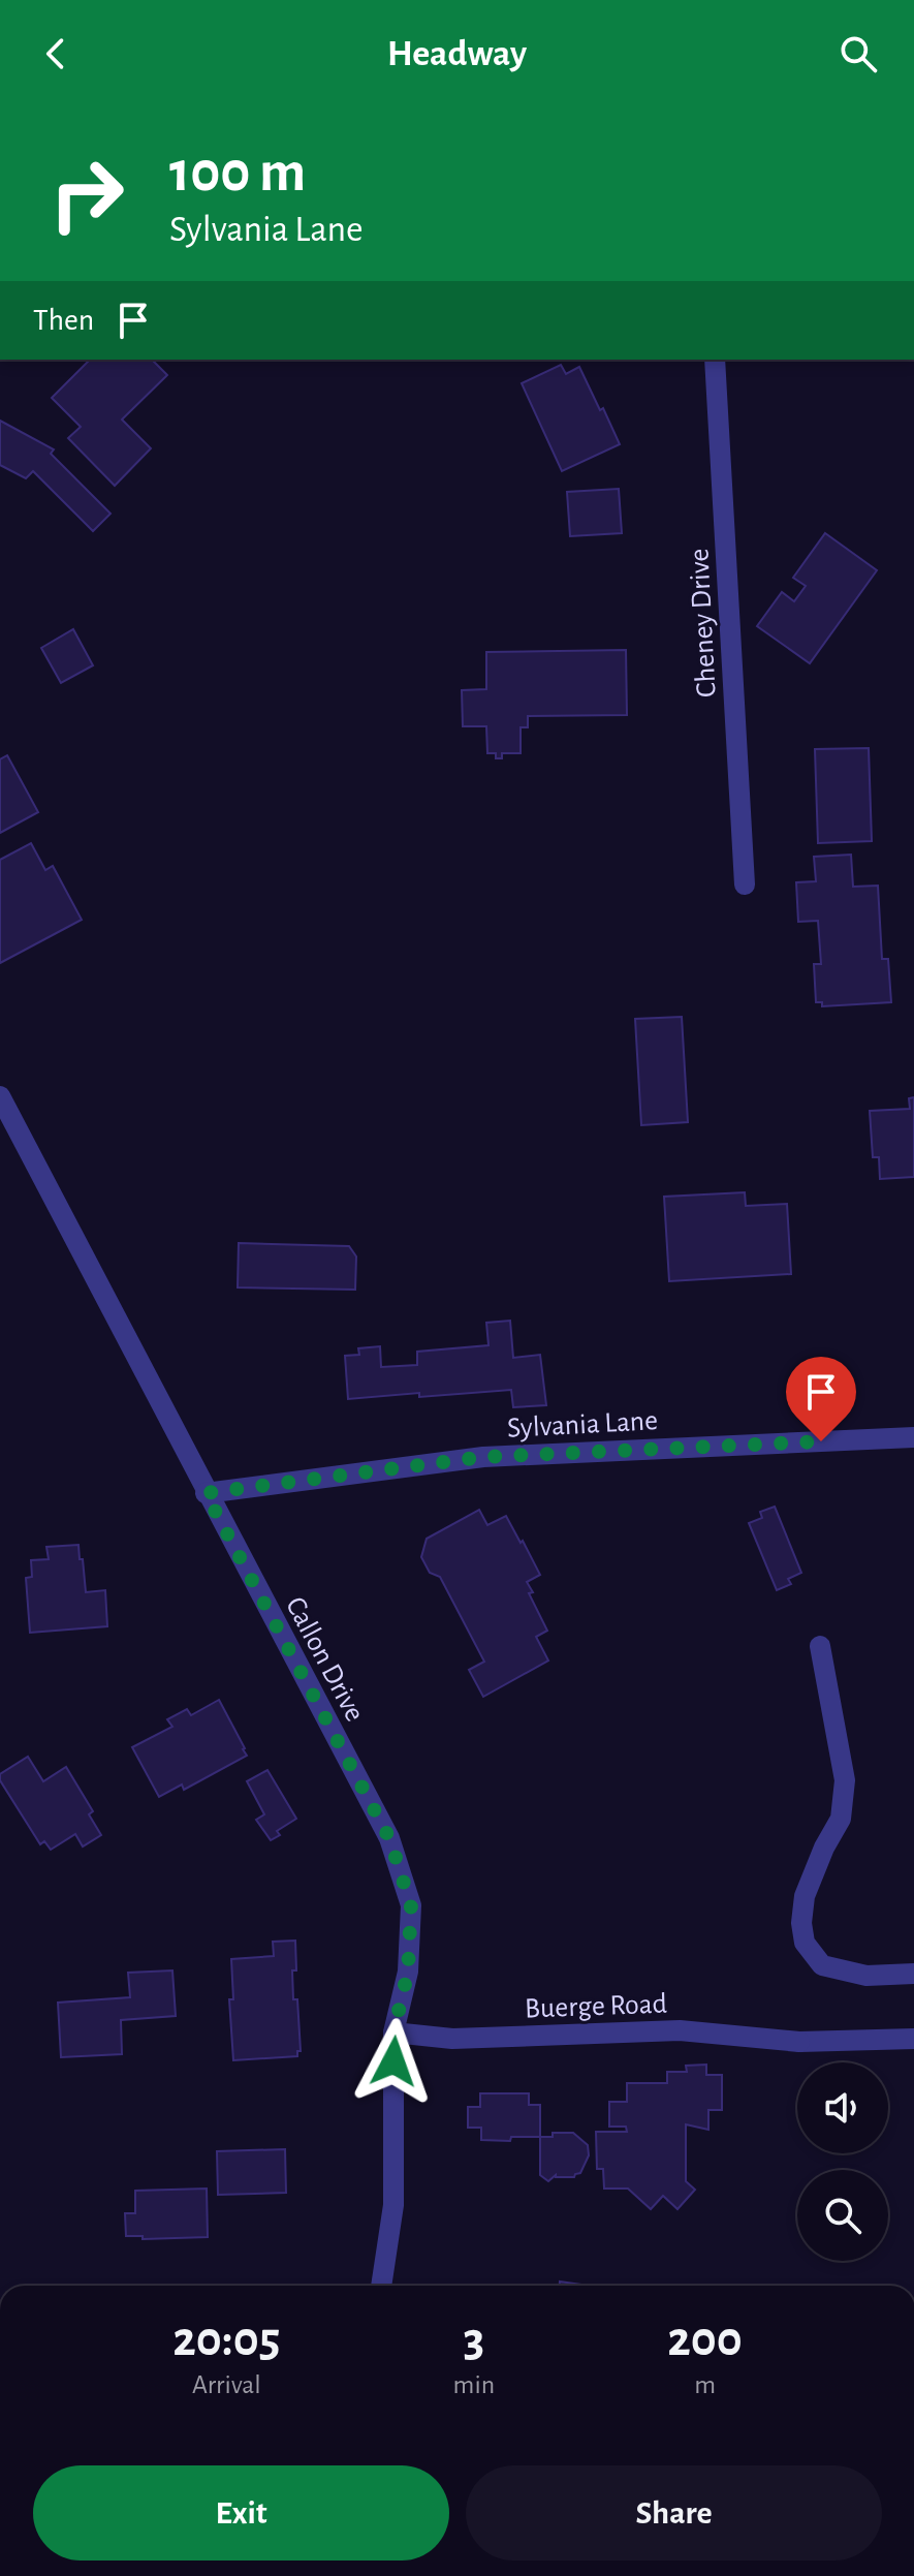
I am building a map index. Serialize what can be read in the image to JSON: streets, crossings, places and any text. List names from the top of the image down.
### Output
{
  "streets": {
    "street": [
      "Cheney Drive",
      "Sylvania Lane",
      "Callon Drive",
      "Buerge Road"
    ]
  },
  "crossings": [
    ["Sylvania Lane", "Callon Drive"],
    ["Callon Drive", "Buerge Road"]
  ],
  "page": {
    "header": "Headway",
    "turn": ["100 m", "Sylvania Lane"],
    "then": "Then",
    "eta": [
      "20:05",
      "Arrival",
      "3",
      "min",
      "200",
      "m"
    ],
    "buttons": ["Exit", "Share"]
  }
}
